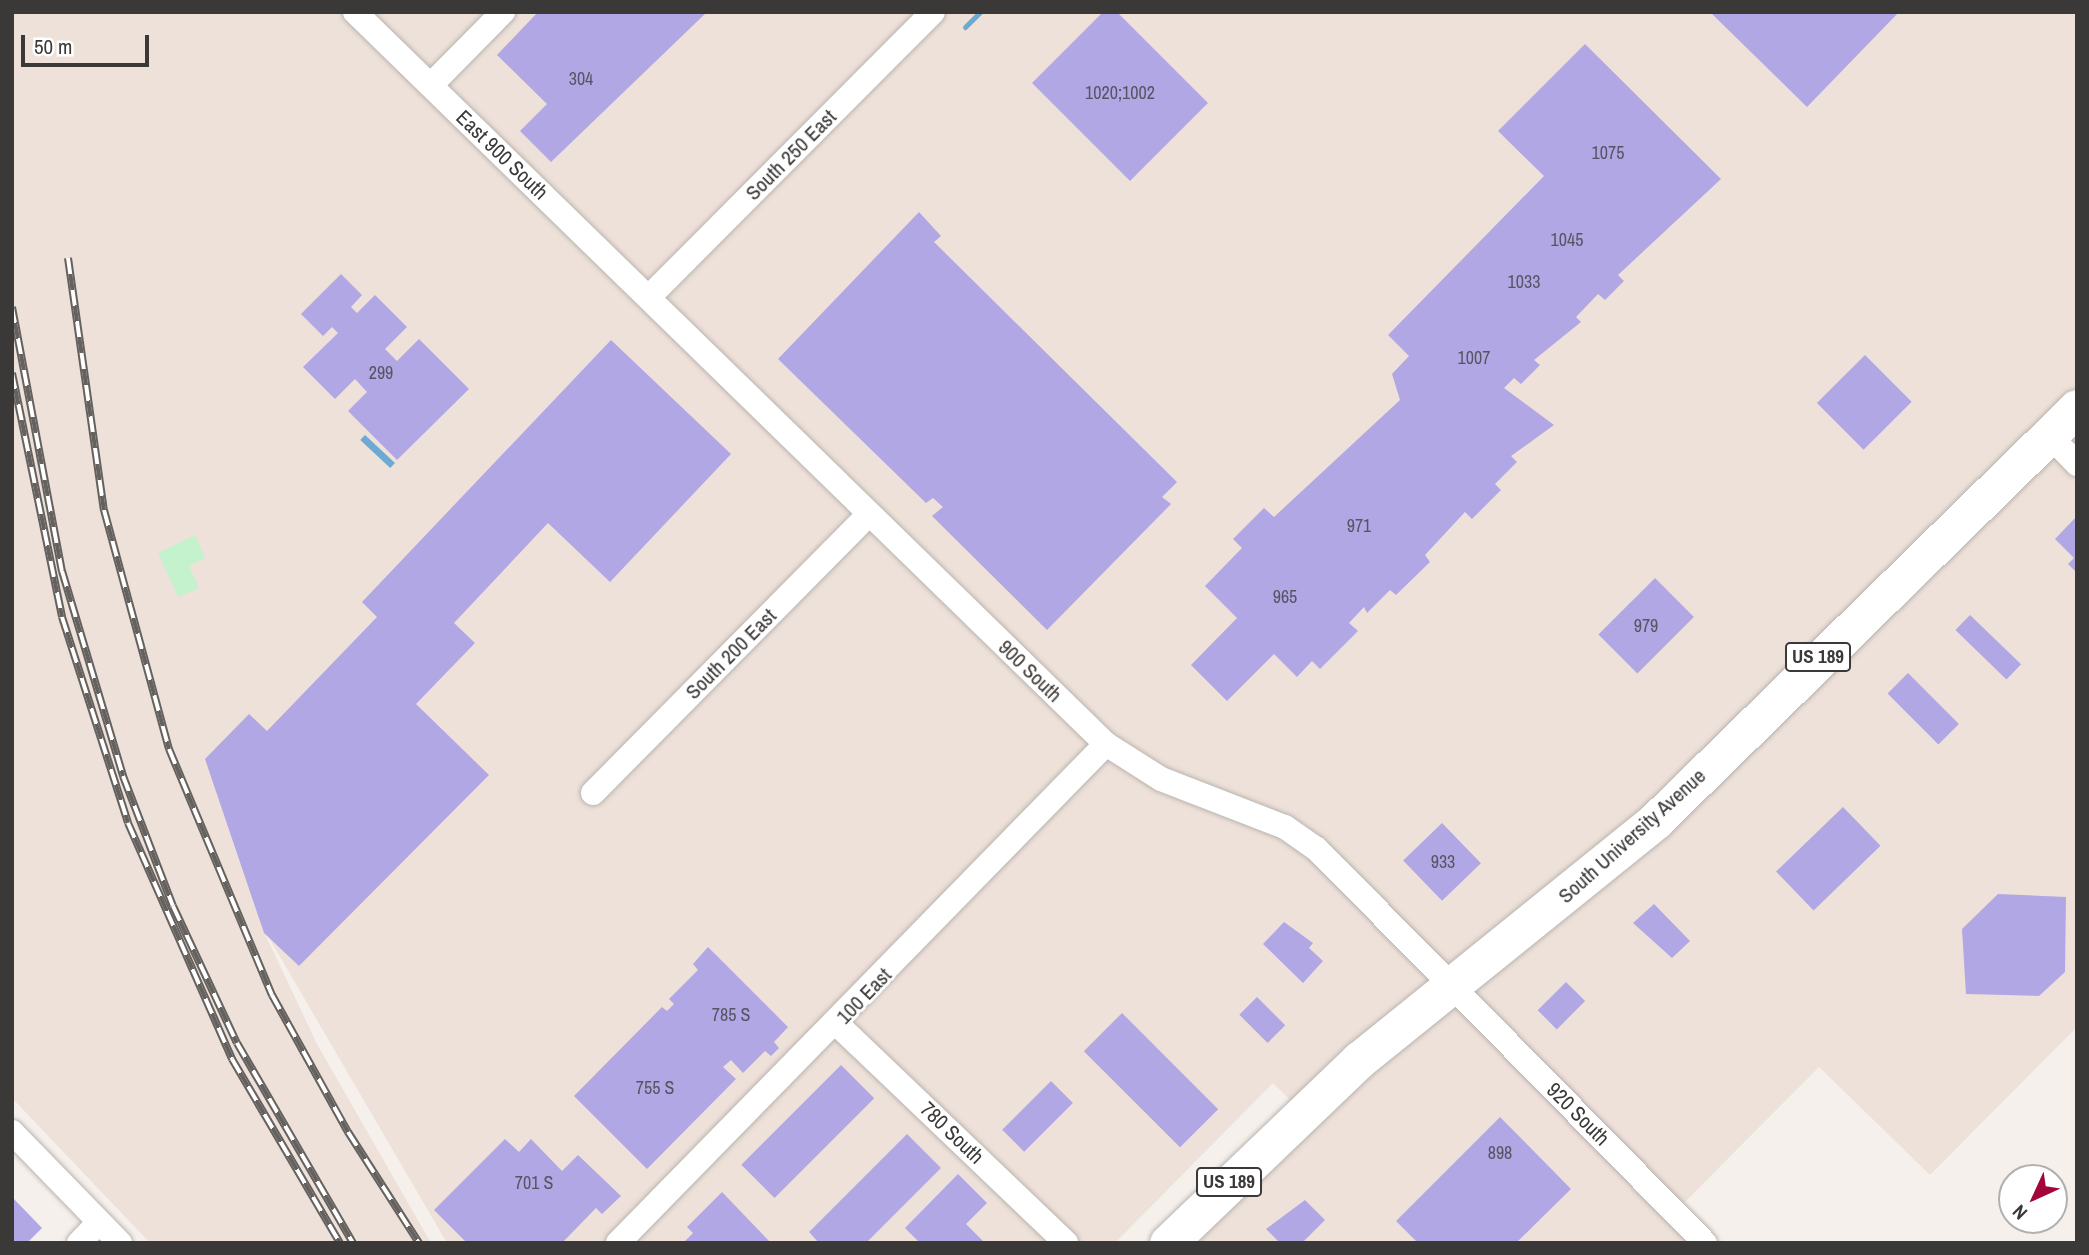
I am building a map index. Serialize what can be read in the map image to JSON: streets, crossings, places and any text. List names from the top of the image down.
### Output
{
  "streets": {
    "highway": ["US 189", "South University Avenue"],
    "street": [
      "East 900 South",
      "South 250 East",
      "South 200 East",
      "900 South",
      "100 East",
      "920 South",
      "780 South"
    ]
  },
  "crossings": [
    ["East 900 South", "South 250 East"],
    ["East 900 South", "900 South"],
    ["South 250 East", "900 South"],
    ["South 200 East", "900 South"],
    ["900 South", "South University Avenue"],
    ["900 South", "100 East"],
    ["900 South", "920 South"],
    ["South University Avenue", "920 South"],
    ["100 East", "780 South"]
  ],
  "house_numbers": [
    "304",
    "1020;1002",
    "1075",
    "1045",
    "1033",
    "1007",
    "299",
    "971",
    "965",
    "979",
    "933",
    "785 S",
    "755 S",
    "898",
    "701 S"
  ],
  "scale_bar": "50 m",
  "north": "bottom left"
}
